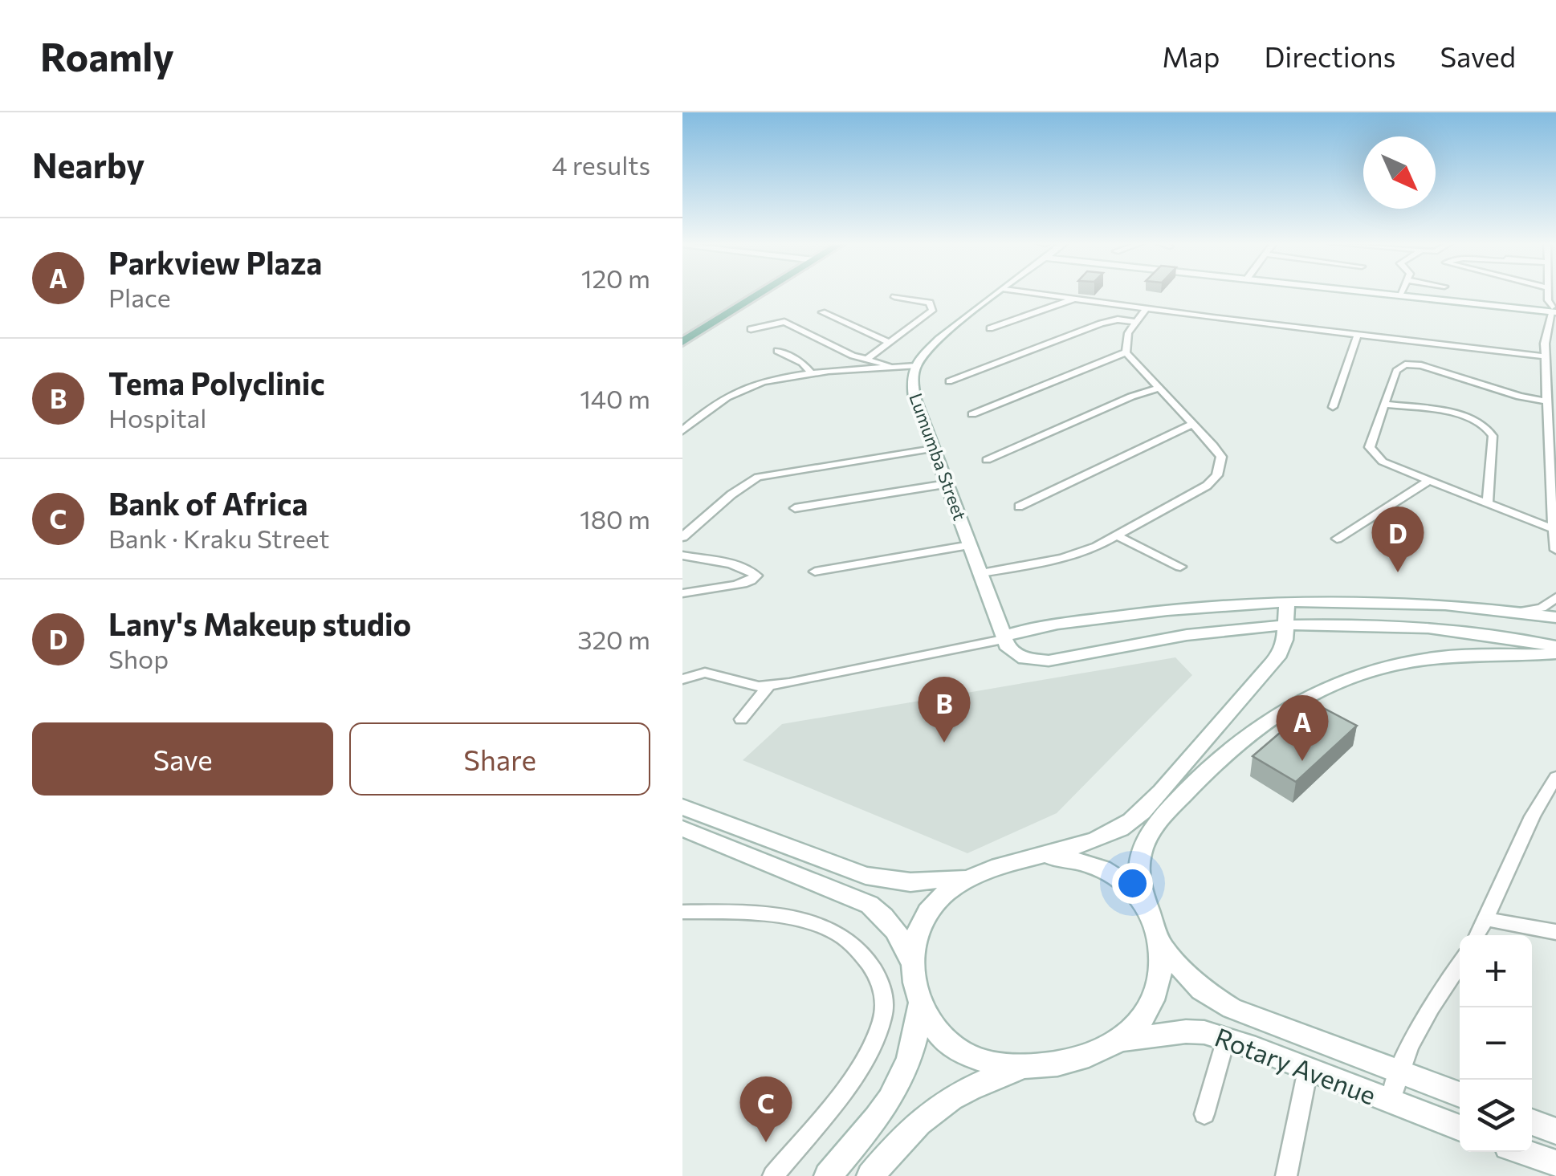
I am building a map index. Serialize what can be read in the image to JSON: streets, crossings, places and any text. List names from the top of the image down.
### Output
{
  "streets": {
    "main road": ["Lumumba Street", "Rotary Avenue"]
  },
  "north": "bottom right",
  "page": {
    "header": "Roamly",
    "nav": ["Map", "Directions", "Saved"],
    "heading": ["Nearby", "4 results"],
    "list": [
      {
        "mark": "A",
        "name": "Parkview Plaza",
        "note": "Place",
        "value": "120 m"
      },
      {
        "mark": "B",
        "name": "Tema Polyclinic",
        "note": "Hospital",
        "value": "140 m"
      },
      {
        "mark": "C",
        "name": "Bank of Africa",
        "note": "Bank · Kraku Street",
        "value": "180 m"
      },
      {
        "mark": "D",
        "name": "Lany's Makeup studio",
        "note": "Shop",
        "value": "320 m"
      }
    ],
    "pins": [
      "D",
      "B",
      "A",
      "C"
    ],
    "buttons": ["Save", "Share"],
    "map_buttons": ["+", "−"]
  }
}
